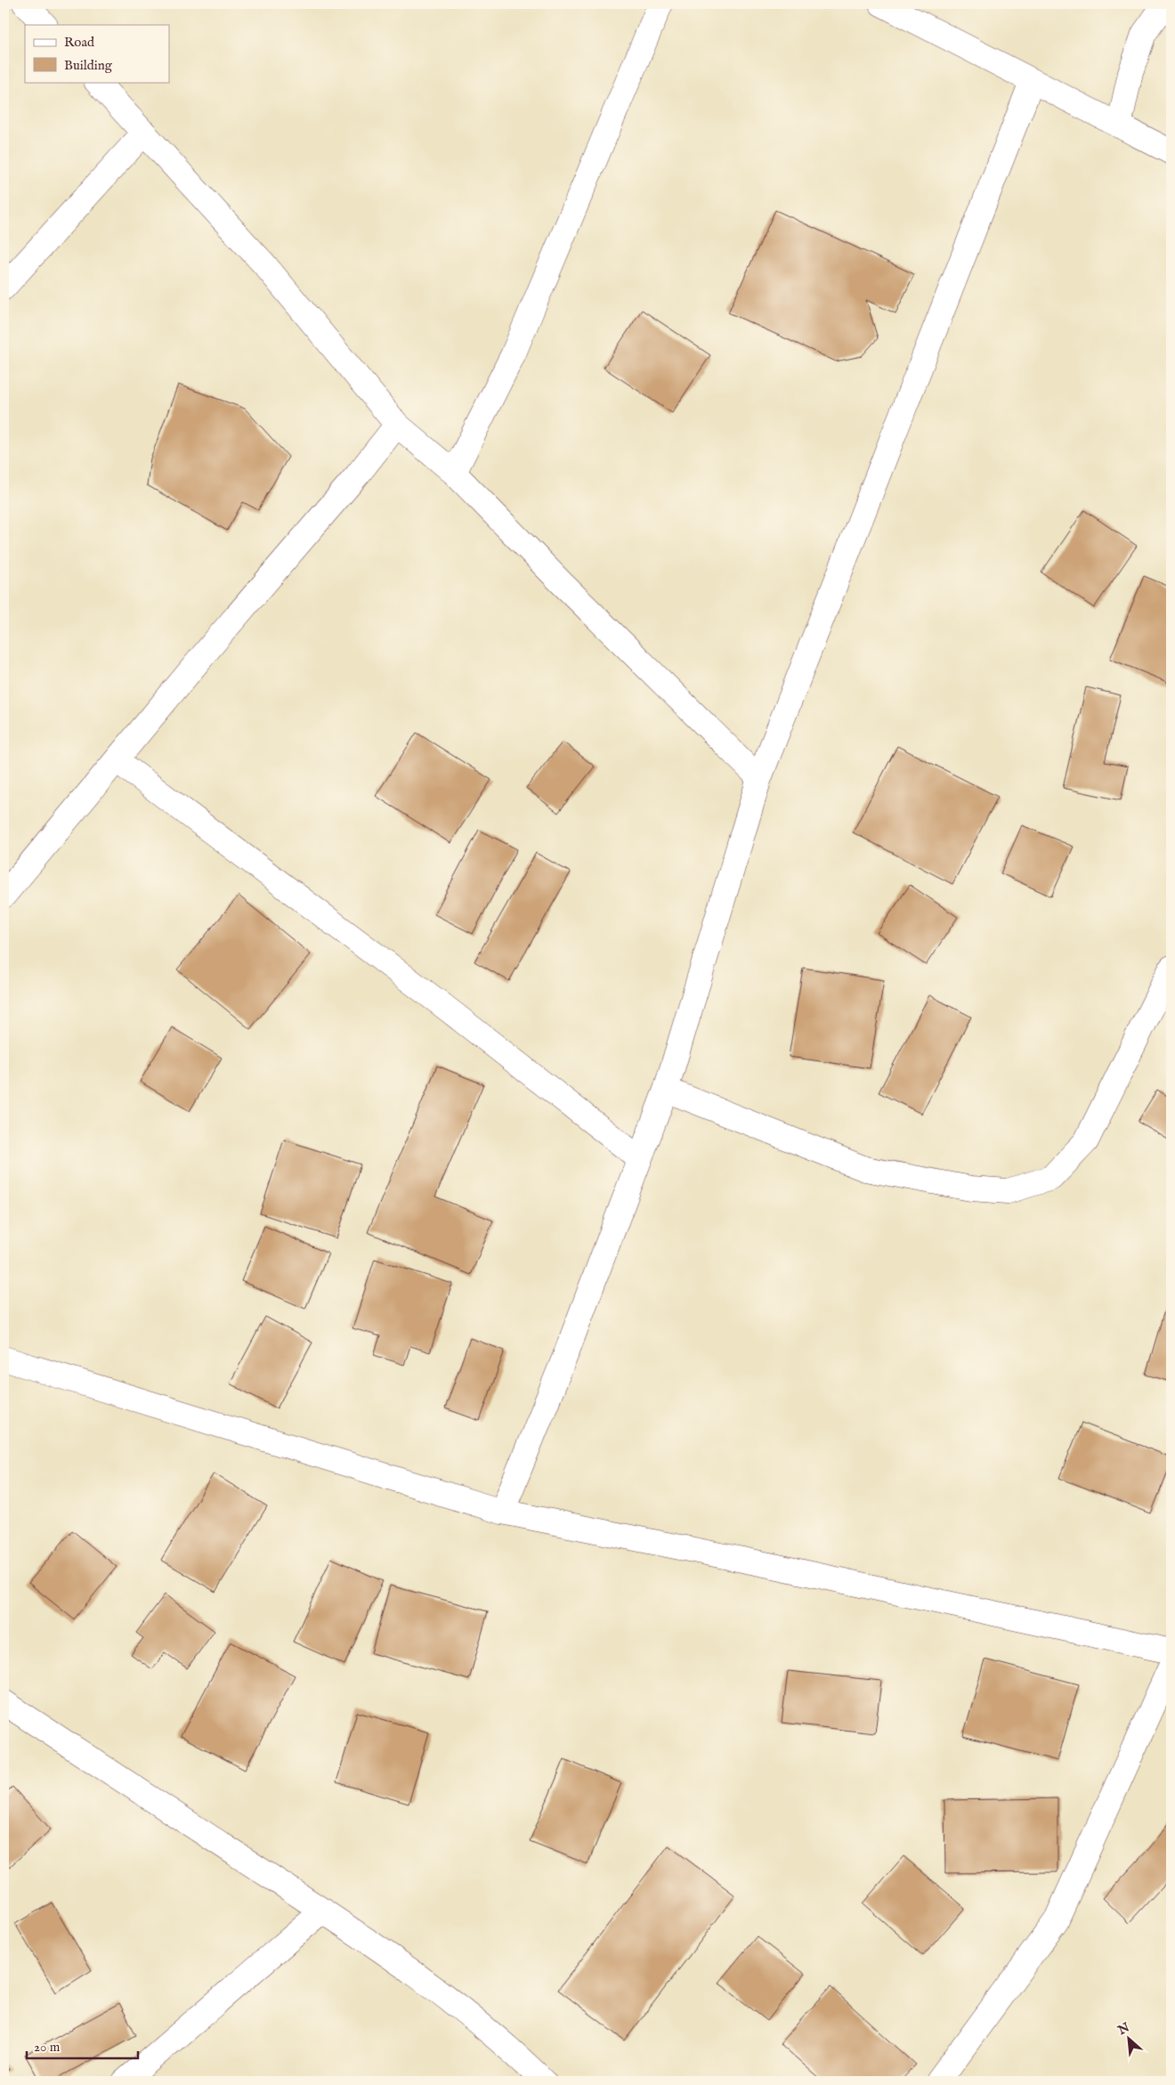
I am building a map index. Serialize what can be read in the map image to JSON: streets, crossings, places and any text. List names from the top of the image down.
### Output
{
  "legend": ["Road", "Building"],
  "scale_bar": "20 m",
  "north": "top left"
}
